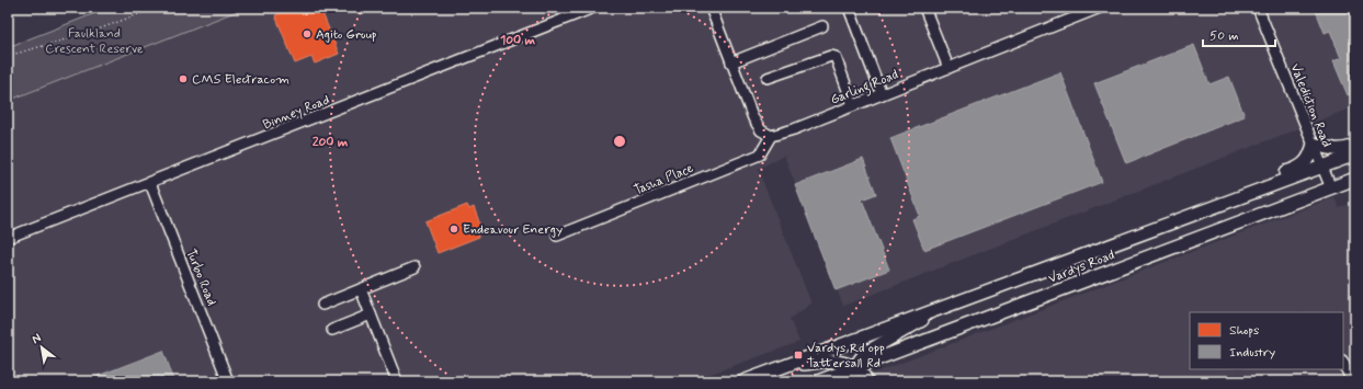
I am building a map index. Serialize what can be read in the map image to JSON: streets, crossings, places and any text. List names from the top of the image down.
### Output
{
  "streets": {
    "main road": ["Vardys Road"],
    "street": [
      "Garling Road",
      "Valediction Road",
      "Binney Road",
      "Tasha Place",
      "Turbo Road"
    ]
  },
  "crossings": [
    ["Garling Road", "Tasha Place"],
    ["Valediction Road", "Vardys Road"],
    ["Binney Road", "Turbo Road"]
  ],
  "parks": ["Faulkland Crescent Reserve"],
  "places": {
    "other": ["Agito Group", "CMS Electracom", "Endeavour Energy"],
    "transit": ["Vardys Rd opp Tattersall Rd"]
  },
  "legend": ["Shops", "Industry"],
  "scale_bar": "50 m",
  "north": "top left",
  "rings": ["100 m", "200 m"]
}
